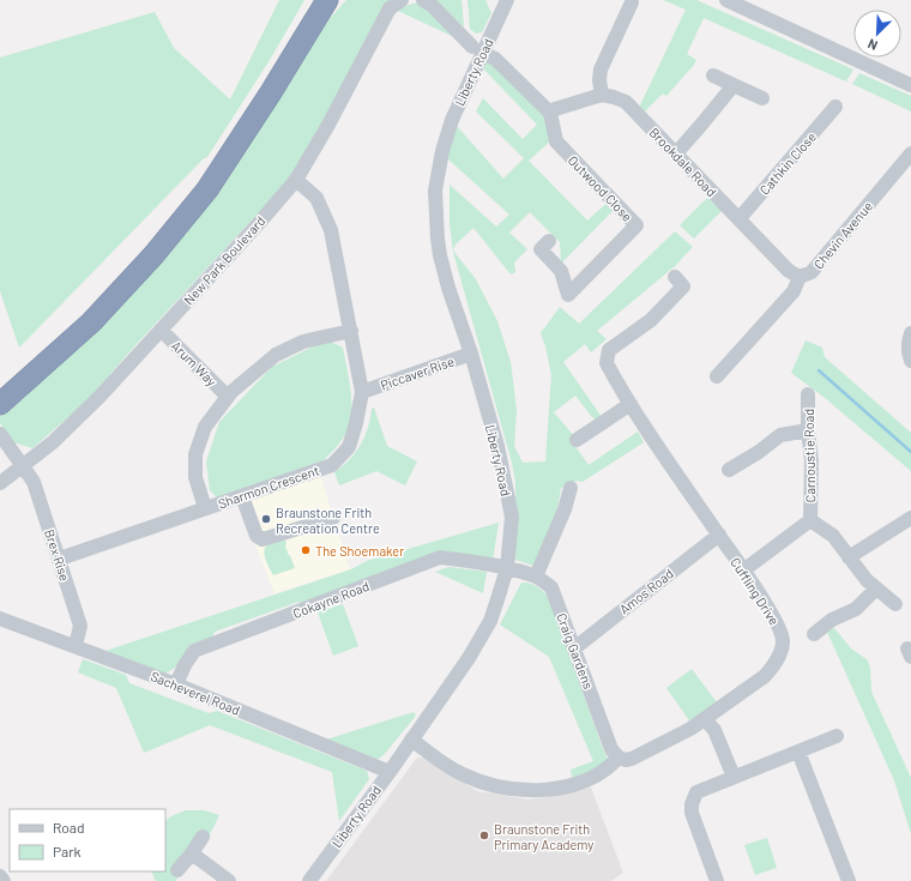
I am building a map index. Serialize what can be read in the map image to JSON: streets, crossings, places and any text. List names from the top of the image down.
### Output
{
  "streets": {
    "street": [
      "Liberty Road",
      "Brookdale Road",
      "Cathkin Close",
      "Outwood Close",
      "Chevin Avenue",
      "New Park Boulevard",
      "Arum Way",
      "Piccaver Rise",
      "Carnoustie Road",
      "Sharmon Crescent",
      "Brex Rise",
      "Amos Road",
      "Cuffling Drive",
      "Cokayne Road",
      "Craig Gardens",
      "Sacheverel Road"
    ]
  },
  "crossings": [
    ["Liberty Road", "Piccaver Rise"],
    ["Liberty Road", "Cokayne Road"],
    ["Liberty Road", "Craig Gardens"],
    ["Liberty Road", "Sacheverel Road"],
    ["Brookdale Road", "Cathkin Close"],
    ["Brookdale Road", "Chevin Avenue"],
    ["New Park Boulevard", "Arum Way"],
    ["New Park Boulevard", "Sharmon Crescent"],
    ["New Park Boulevard", "Brex Rise"],
    ["Arum Way", "Sharmon Crescent"],
    ["Piccaver Rise", "Sharmon Crescent"],
    ["Carnoustie Road", "Cuffling Drive"],
    ["Sharmon Crescent", "Brex Rise"],
    ["Brex Rise", "Sacheverel Road"],
    ["Amos Road", "Cuffling Drive"],
    ["Amos Road", "Craig Gardens"],
    ["Cuffling Drive", "Craig Gardens"],
    ["Cokayne Road", "Craig Gardens"],
    ["Cokayne Road", "Sacheverel Road"]
  ],
  "places": ["Braunstone Frith Recreation Centre", "The Shoemaker", "Braunstone Frith Primary Academy"],
  "legend": ["Road", "Park"],
  "north": "bottom left"
}
